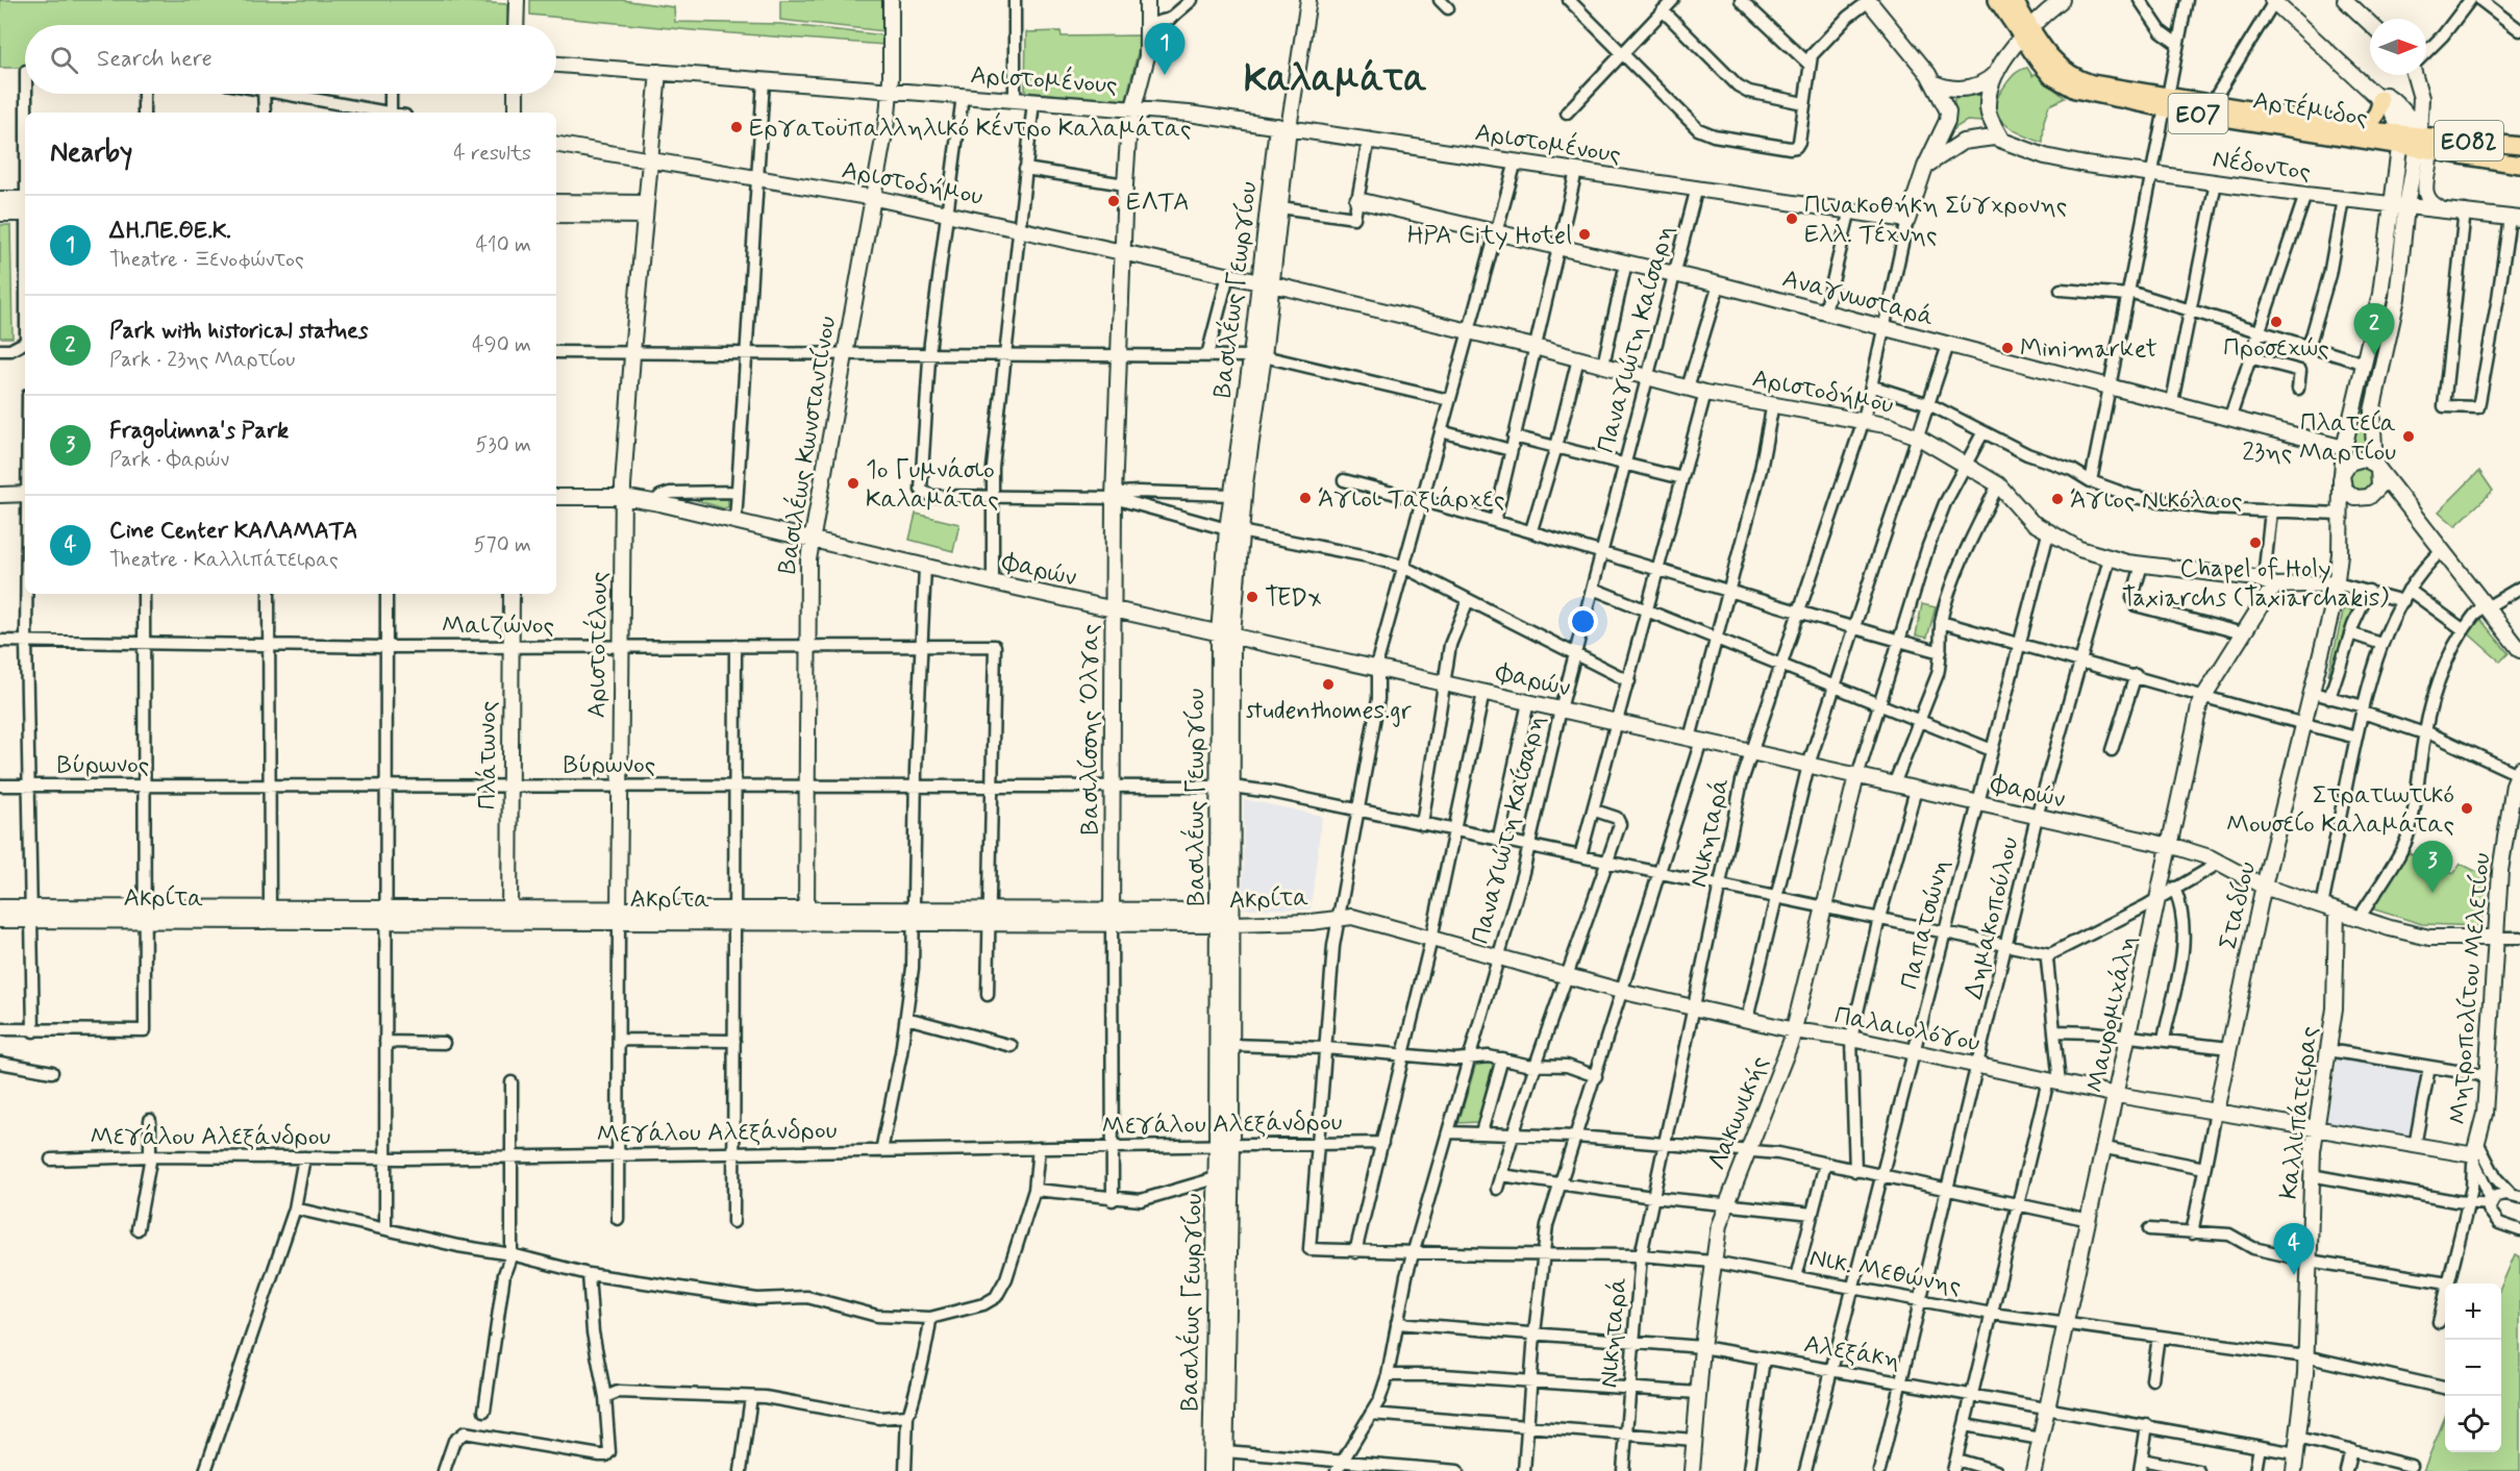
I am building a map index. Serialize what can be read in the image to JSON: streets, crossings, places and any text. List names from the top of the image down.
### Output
{
  "streets": {
    "main road": ["Αρτέμιδος", "ΕΟ7", "ΕΟ82"],
    "street": [
      "Αριστομένους",
      "Νέδοντος",
      "Αριστοδήμου",
      "Βασιλέως Γεωργίου",
      "Αναγνωσταρά",
      "Παναγιώτη Καίσαρη",
      "Βασιλέως Κωνσταντίνου",
      "Φαρών",
      "Μαιζώνος",
      "Αριστοτέλους",
      "Βασιλίσσης Όλγας",
      "Πλάτωνος",
      "Βύρωνος",
      "Νικηταρά",
      "Ακρίτα",
      "Σταδίου",
      "Δημακοπούλου",
      "Παπατσώνη",
      "Μητροπολίτου Μελετίου",
      "Μαυρομιχάλη",
      "Παλαιολόγου",
      "Λακωνικής",
      "Καλλιπάτειρας",
      "Μεγάλου Αλεξάνδρου",
      "Νικ. Μεθώνης",
      "Αλεξάκη"
    ]
  },
  "crossings": [
    ["Αριστομένους", "Βασιλέως Γεωργίου"],
    ["Αριστομένους", "Παναγιώτη Καίσαρη"],
    ["Αριστομένους", "Βασιλέως Κωνσταντίνου"],
    ["Αριστομένους", "Αριστοτέλους"],
    ["Αριστομένους", "Βασιλίσσης Όλγας"],
    ["Αριστομένους", "Νικηταρά"],
    ["Αρτέμιδος", "Σταδίου"],
    ["Νέδοντος", "Σταδίου"],
    ["Αριστοδήμου", "Βασιλέως Γεωργίου"],
    ["Αριστοδήμου", "Παναγιώτη Καίσαρη"],
    ["Αριστοδήμου", "Βασιλέως Κωνσταντίνου"],
    ["Αριστοδήμου", "Αριστοτέλους"],
    ["Αριστοδήμου", "Βασιλίσσης Όλγας"],
    ["Αριστοδήμου", "Νικηταρά"],
    ["Αριστοδήμου", "Σταδίου"],
    ["Αριστοδήμου", "Δημακοπούλου"],
    ["Αριστοδήμου", "Παπατσώνη"],
    ["Αριστοδήμου", "Μαυρομιχάλη"],
    ["Βασιλέως Γεωργίου", "Φαρών"],
    ["Βασιλέως Γεωργίου", "Βύρωνος"],
    ["Βασιλέως Γεωργίου", "Ακρίτα"],
    ["Βασιλέως Γεωργίου", "Μεγάλου Αλεξάνδρου"],
    ["Αναγνωσταρά", "Παναγιώτη Καίσαρη"],
    ["Αναγνωσταρά", "Νικηταρά"],
    ["Αναγνωσταρά", "Σταδίου"],
    ["Παναγιώτη Καίσαρη", "Φαρών"],
    ["Παναγιώτη Καίσαρη", "Βύρωνος"],
    ["Παναγιώτη Καίσαρη", "Παλαιολόγου"],
    ["Παναγιώτη Καίσαρη", "Νικ. Μεθώνης"],
    ["Παναγιώτη Καίσαρη", "Αλεξάκη"],
    ["Βασιλέως Κωνσταντίνου", "Φαρών"],
    ["Βασιλέως Κωνσταντίνου", "Μαιζώνος"],
    ["Βασιλέως Κωνσταντίνου", "Βύρωνος"],
    ["Βασιλέως Κωνσταντίνου", "Ακρίτα"],
    ["Φαρών", "Αριστοτέλους"],
    ["Φαρών", "Βασιλίσσης Όλγας"],
    ["Φαρών", "Νικηταρά"],
    ["Φαρών", "Σταδίου"],
    ["Φαρών", "Δημακοπούλου"],
    ["Φαρών", "Παπατσώνη"],
    ["Φαρών", "Μητροπολίτου Μελετίου"],
    ["Φαρών", "Μαυρομιχάλη"],
    ["Φαρών", "Λακωνικής"],
    ["Φαρών", "Καλλιπάτειρας"],
    ["Μαιζώνος", "Αριστοτέλους"],
    ["Μαιζώνος", "Πλάτωνος"],
    ["Μαιζώνος", "Βύρωνος"],
    ["Αριστοτέλους", "Βύρωνος"],
    ["Αριστοτέλους", "Ακρίτα"],
    ["Αριστοτέλους", "Μεγάλου Αλεξάνδρου"],
    ["Βασιλίσσης Όλγας", "Βύρωνος"],
    ["Βασιλίσσης Όλγας", "Ακρίτα"],
    ["Βασιλίσσης Όλγας", "Μεγάλου Αλεξάνδρου"],
    ["Πλάτωνος", "Βύρωνος"],
    ["Πλάτωνος", "Ακρίτα"],
    ["Βύρωνος", "Νικηταρά"],
    ["Βύρωνος", "Δημακοπούλου"],
    ["Βύρωνος", "Παπατσώνη"],
    ["Βύρωνος", "Λακωνικής"],
    ["Νικηταρά", "Παλαιολόγου"],
    ["Νικηταρά", "Νικ. Μεθώνης"],
    ["Νικηταρά", "Αλεξάκη"],
    ["Ακρίτα", "Παλαιολόγου"],
    ["Σταδίου", "Παλαιολόγου"],
    ["Δημακοπούλου", "Παλαιολόγου"],
    ["Δημακοπούλου", "Νικ. Μεθώνης"],
    ["Δημακοπούλου", "Αλεξάκη"],
    ["Παπατσώνη", "Παλαιολόγου"],
    ["Παπατσώνη", "Νικ. Μεθώνης"],
    ["Παπατσώνη", "Αλεξάκη"],
    ["Μητροπολίτου Μελετίου", "Παλαιολόγου"],
    ["Μαυρομιχάλη", "Παλαιολόγου"],
    ["Μαυρομιχάλη", "Νικ. Μεθώνης"],
    ["Μαυρομιχάλη", "Αλεξάκη"],
    ["Παλαιολόγου", "Λακωνικής"],
    ["Παλαιολόγου", "Καλλιπάτειρας"],
    ["Λακωνικής", "Νικ. Μεθώνης"],
    ["Λακωνικής", "Αλεξάκη"],
    ["Καλλιπάτειρας", "Νικ. Μεθώνης"],
    ["Καλλιπάτειρας", "Αλεξάκη"],
    ["Μεγάλου Αλεξάνδρου", "Νικ. Μεθώνης"]
  ],
  "districts": ["Καλαμάτα"],
  "places": [
    "Εργατοϋπαλληλικό Κέντρο Καλαμάτας",
    "ΕΛΤΑ",
    "Πινακοθήκη Σύγχρονης Ελλ. Τέχνης",
    "HPA City Hotel",
    "Προσεχώς",
    "Minimarket",
    "Πλατεία 23ης Μαρτίου",
    "1ο Γυμνάσιο Καλαμάτας",
    "Άγιοι Ταξιάρχες",
    "Άγιος Νικόλαος",
    "Chapel of Holy Taxiarchs (Taxiarchakis)",
    "TEDx",
    "studenthomes.gr",
    "Στρατιωτικό Μουσείο Καλαμάτας"
  ],
  "north": "right",
  "page": {
    "pins": [
      "1",
      "2",
      "3",
      "4"
    ],
    "search": "Search here",
    "heading": ["Nearby", "4 results"],
    "list": [
      {
        "mark": "1",
        "name": "ΔΗ.ΠΕ.ΘΕ.Κ.",
        "note": "Theatre · Ξενοφώντος",
        "value": "410 m"
      },
      {
        "mark": "2",
        "name": "Park with historical statues",
        "note": "Park · 23ης Μαρτίου",
        "value": "490 m"
      },
      {
        "mark": "3",
        "name": "Fragolimna's Park",
        "note": "Park · Φαρών",
        "value": "530 m"
      },
      {
        "mark": "4",
        "name": "Cine Center ΚΑΛΑΜΑΤΑ",
        "note": "Theatre · Καλλιπάτειρας",
        "value": "570 m"
      }
    ],
    "map_buttons": ["+", "−"]
  }
}
